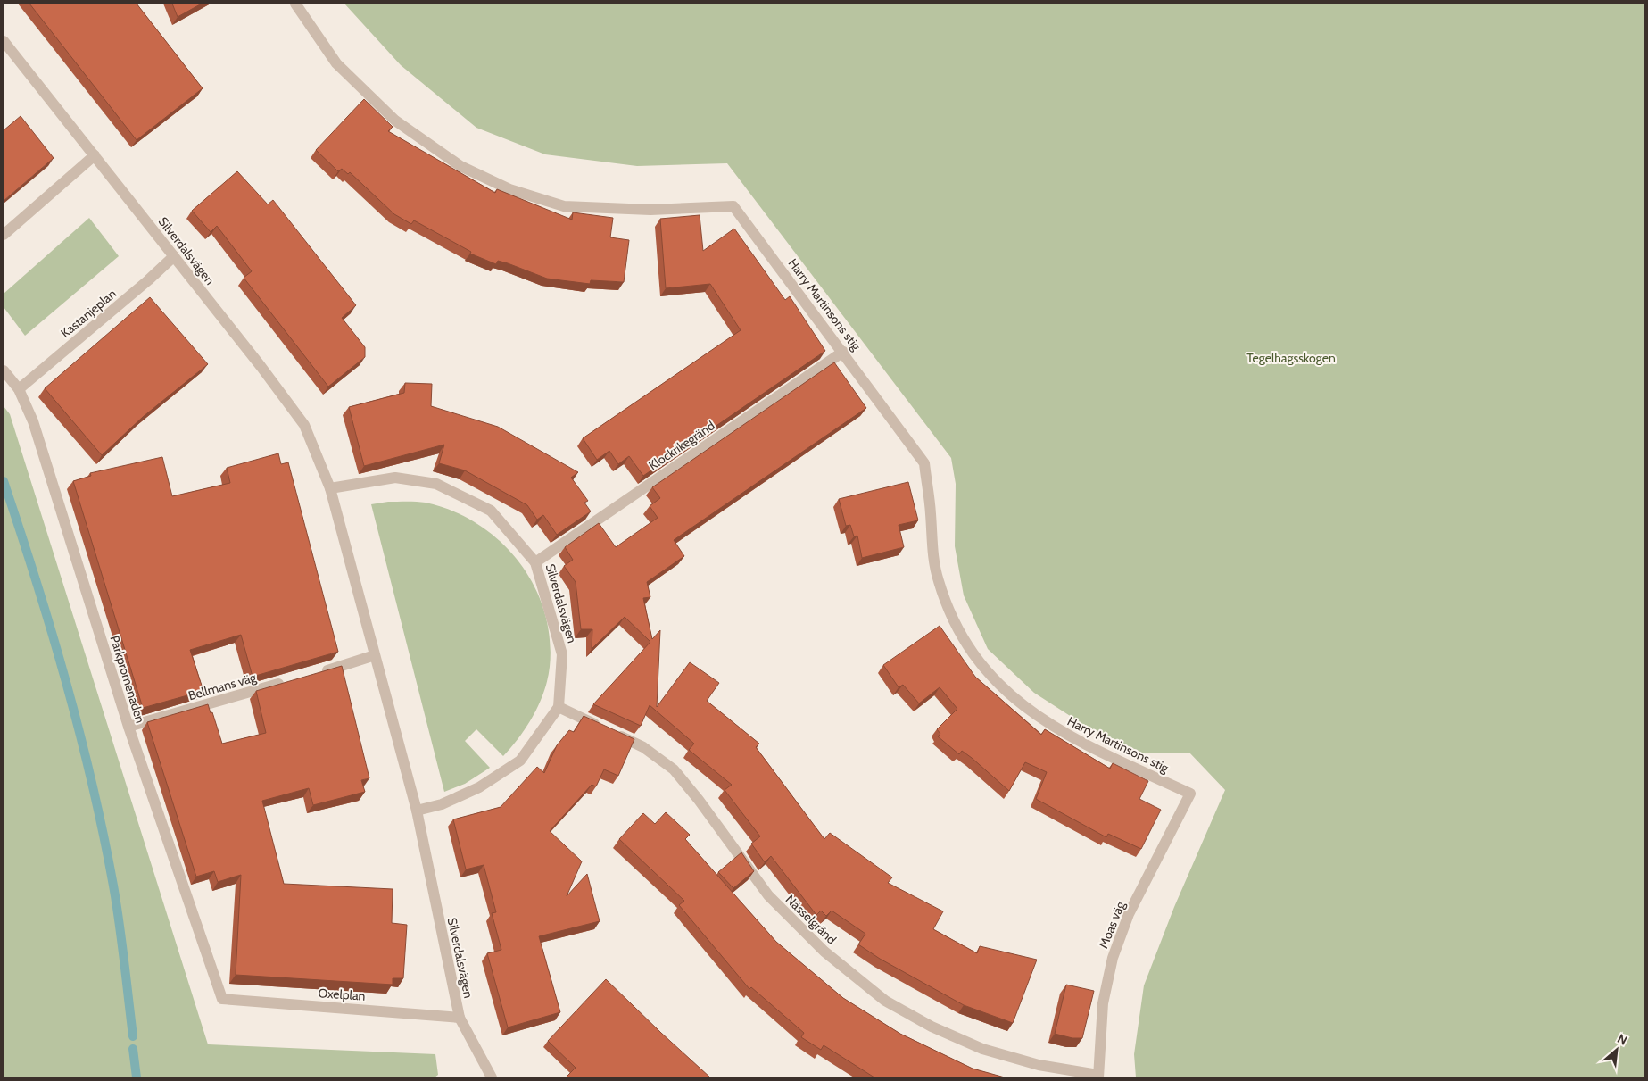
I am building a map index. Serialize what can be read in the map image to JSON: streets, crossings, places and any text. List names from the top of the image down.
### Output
{
  "streets": {
    "street": [
      "Silverdalsvägen",
      "Harry Martinsons stig",
      "Kastanjeplan",
      "Klockrikegränd",
      "Parkpromenaden",
      "Bellmans väg",
      "Nässelgränd",
      "Moas väg",
      "Oxelplan"
    ]
  },
  "crossings": [
    ["Silverdalsvägen", "Kastanjeplan"],
    ["Silverdalsvägen", "Klockrikegränd"],
    ["Silverdalsvägen", "Nässelgränd"],
    ["Silverdalsvägen", "Oxelplan"],
    ["Harry Martinsons stig", "Klockrikegränd"],
    ["Harry Martinsons stig", "Moas väg"],
    ["Kastanjeplan", "Parkpromenaden"],
    ["Parkpromenaden", "Bellmans väg"],
    ["Parkpromenaden", "Oxelplan"],
    ["Nässelgränd", "Moas väg"]
  ],
  "parks": ["Tegelhagsskogen"],
  "north": "top right"
}
